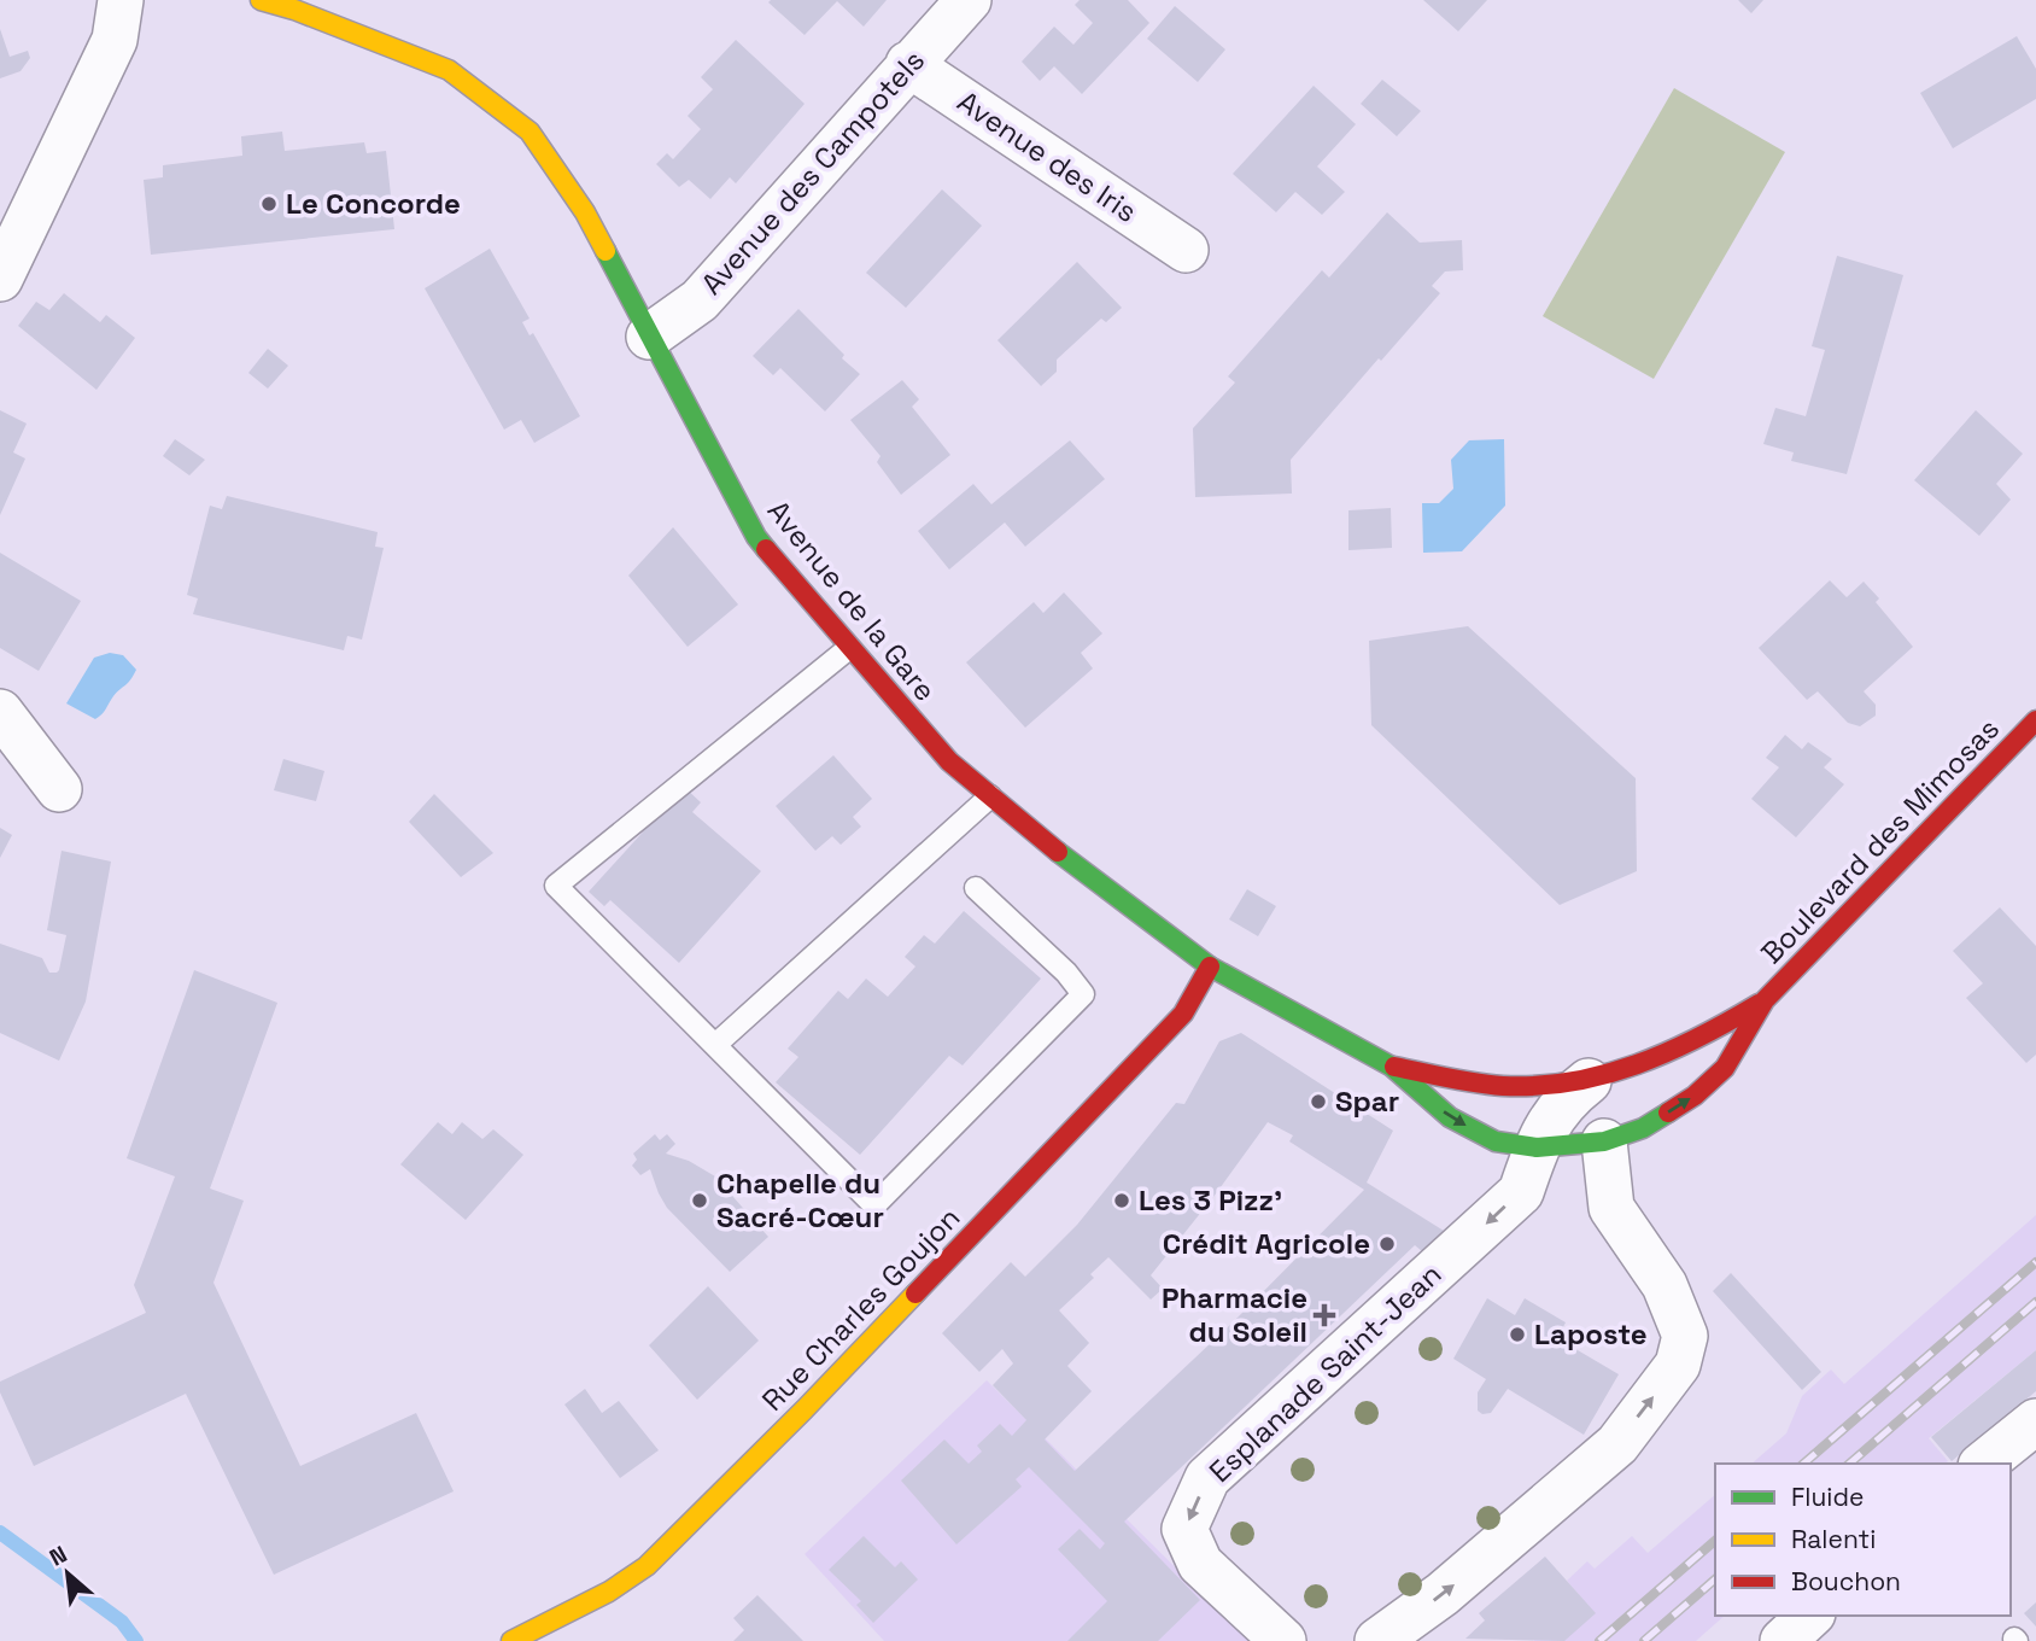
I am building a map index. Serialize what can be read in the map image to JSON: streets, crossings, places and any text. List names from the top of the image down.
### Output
{
  "streets": {
    "street": [
      "Avenue des Iris",
      "Avenue des Campotels",
      "Avenue de la Gare",
      "Boulevard des Mimosas",
      "Rue Charles Goujon",
      "Esplanade Saint-Jean"
    ]
  },
  "crossings": [
    ["Avenue des Iris", "Avenue des Campotels"],
    ["Avenue des Campotels", "Avenue de la Gare"],
    ["Avenue de la Gare", "Boulevard des Mimosas"],
    ["Avenue de la Gare", "Rue Charles Goujon"],
    ["Avenue de la Gare", "Esplanade Saint-Jean"],
    ["Boulevard des Mimosas", "Esplanade Saint-Jean"]
  ],
  "one_way": ["Esplanade Saint-Jean"],
  "places": {
    "other": [
      "Le Concorde",
      "Spar",
      "Chapelle du Sacré-Cœur",
      "Les 3 Pizz'",
      "Crédit Agricole",
      "Laposte"
    ],
    "health": ["Pharmacie du Soleil"]
  },
  "legend": ["Fluide", "Ralenti", "Bouchon"],
  "north": "top left"
}
